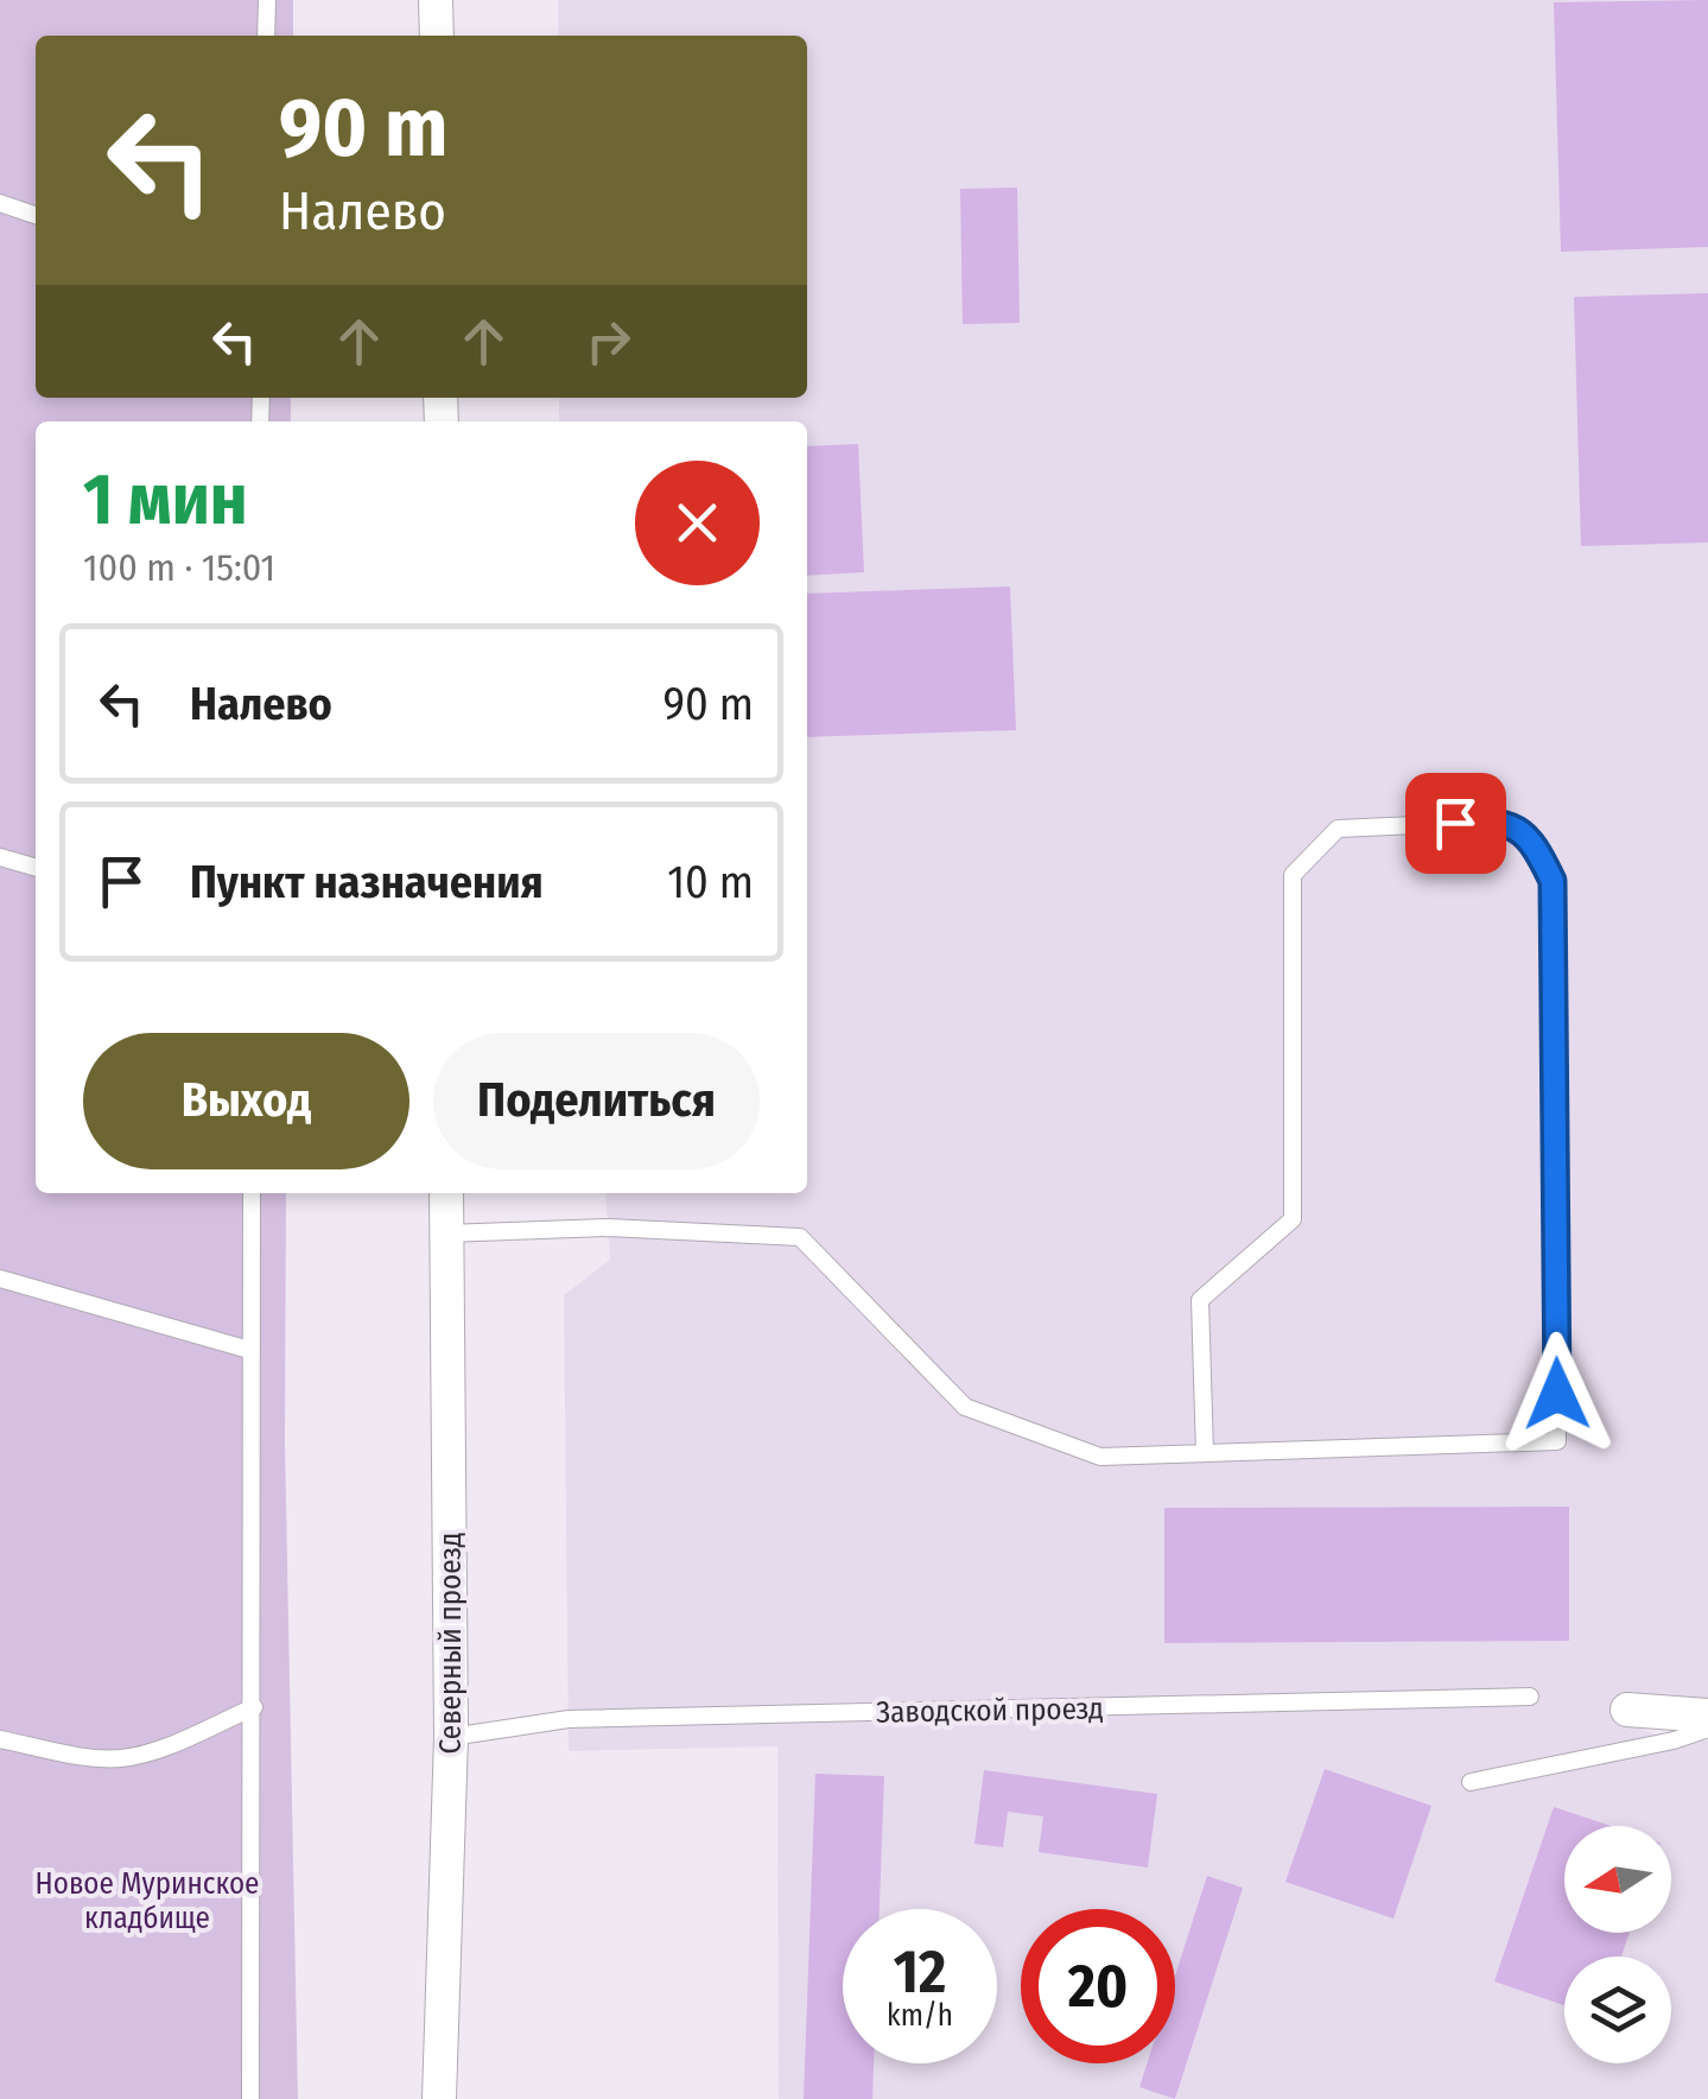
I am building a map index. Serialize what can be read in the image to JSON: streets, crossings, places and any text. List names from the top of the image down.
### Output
{
  "streets": {
    "street": ["Северный проезд"],
    "lane": ["Заводской проезд"]
  },
  "crossings": [
    ["Северный проезд", "Заводской проезд"]
  ],
  "parks": ["Новое Муринское кладбище"],
  "north": "left",
  "page": {
    "turn": ["90 m", "Налево"],
    "heading": ["1 мин", "100 m · 15:01"],
    "list": [
      {
        "name": "Налево",
        "value": "90 m"
      },
      {
        "name": "Пункт назначения",
        "value": "10 m"
      }
    ],
    "buttons": ["Выход", "Поделиться"],
    "speed": "12 km/h",
    "limit": "20"
  }
}
